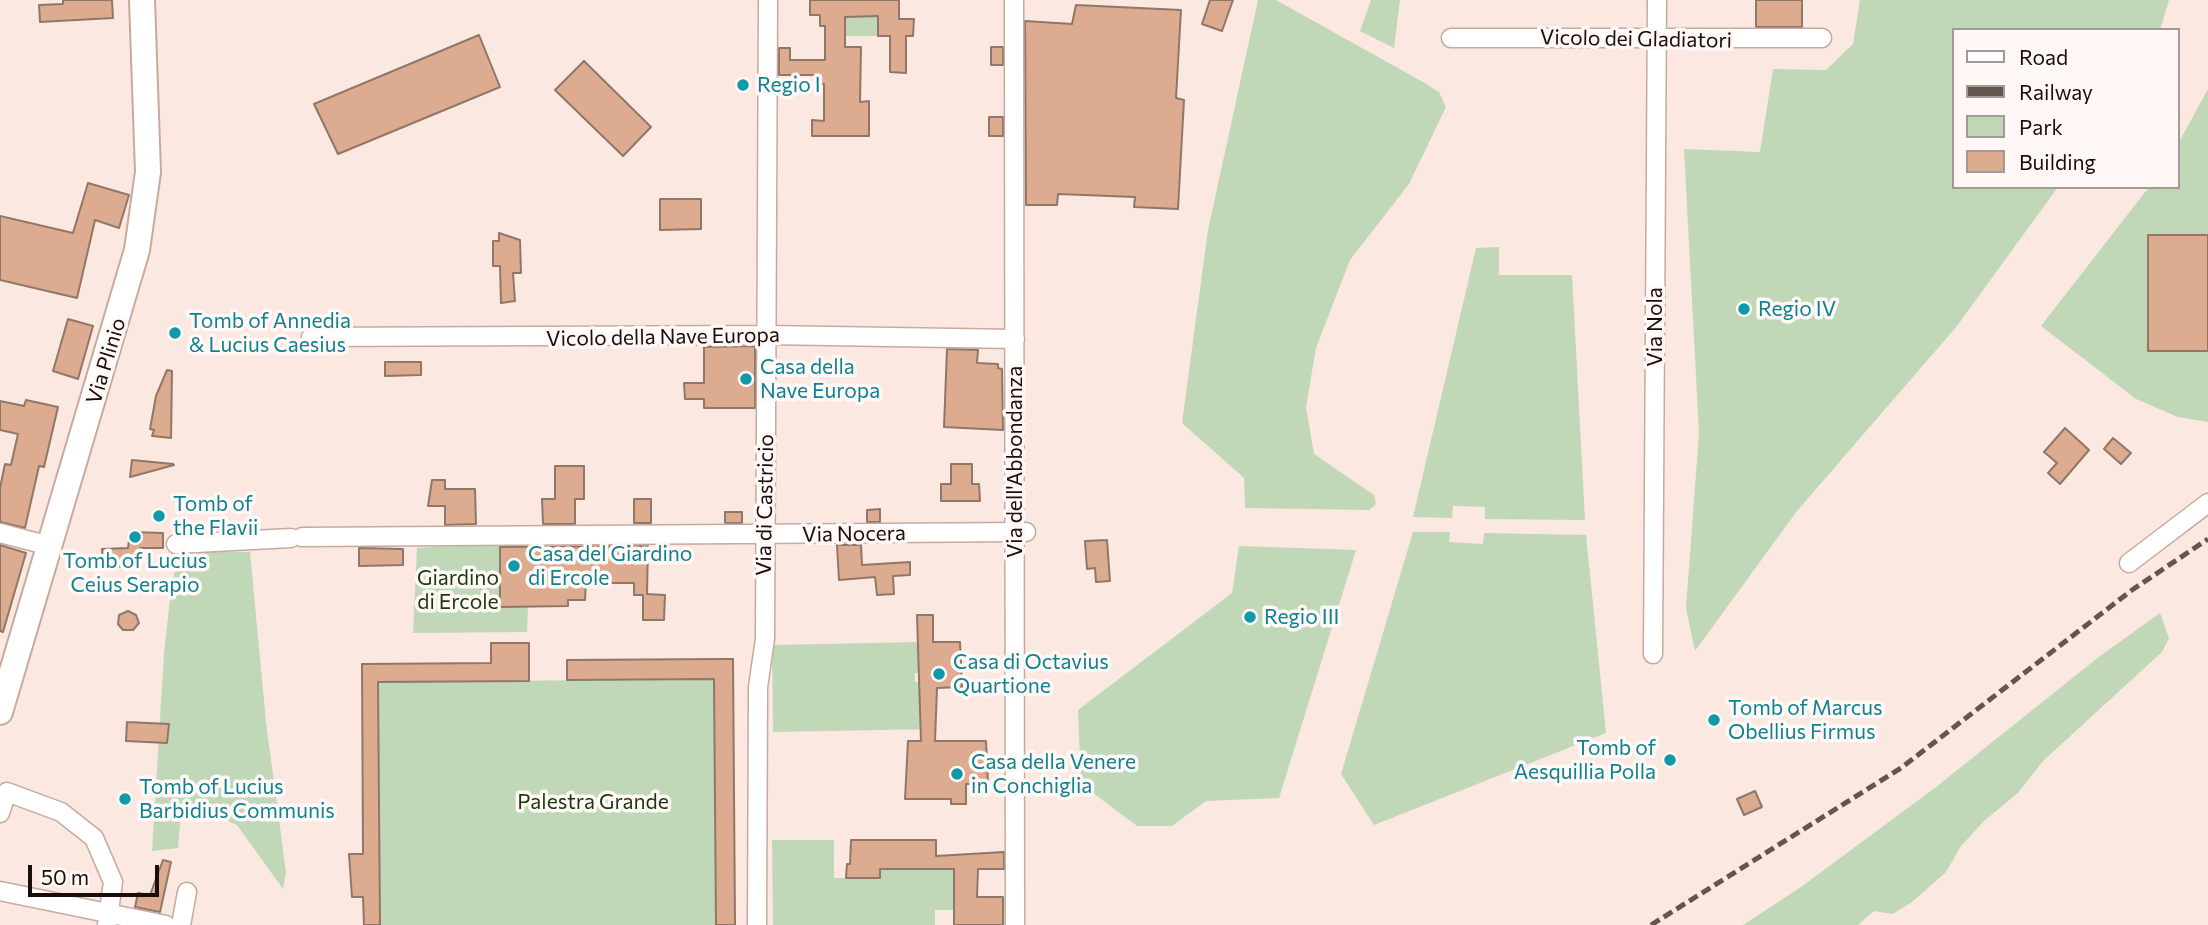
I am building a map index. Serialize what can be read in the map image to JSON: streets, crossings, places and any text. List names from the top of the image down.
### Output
{
  "streets": {
    "street": [
      "Vicolo dei Gladiatori",
      "Via Nola",
      "Vicolo della Nave Europa",
      "Via Plinio",
      "Via dell'Abbondanza",
      "Via di Castricio",
      "Via Nocera"
    ]
  },
  "crossings": [
    ["Vicolo dei Gladiatori", "Via Nola"],
    ["Vicolo della Nave Europa", "Via dell'Abbondanza"],
    ["Vicolo della Nave Europa", "Via di Castricio"],
    ["Via dell'Abbondanza", "Via Nocera"],
    ["Via di Castricio", "Via Nocera"]
  ],
  "parks": ["Giardino di Ercole", "Palestra Grande"],
  "places": [
    "Regio I",
    "Regio IV",
    "Tomb of Annedia & Lucius Caesius",
    "Casa della Nave Europa",
    "Tomb of the Flavii",
    "Tomb of Lucius Ceius Serapio",
    "Casa del Giardino di Ercole",
    "Regio III",
    "Casa di Octavius Quartione",
    "Tomb of Marcus Obellius Firmus",
    "Tomb of Aesquillia Polla",
    "Casa della Venere in Conchiglia",
    "Tomb of Lucius Barbidius Communis"
  ],
  "legend": [
    "Road",
    "Railway",
    "Park",
    "Building"
  ],
  "scale_bar": "50 m"
}
